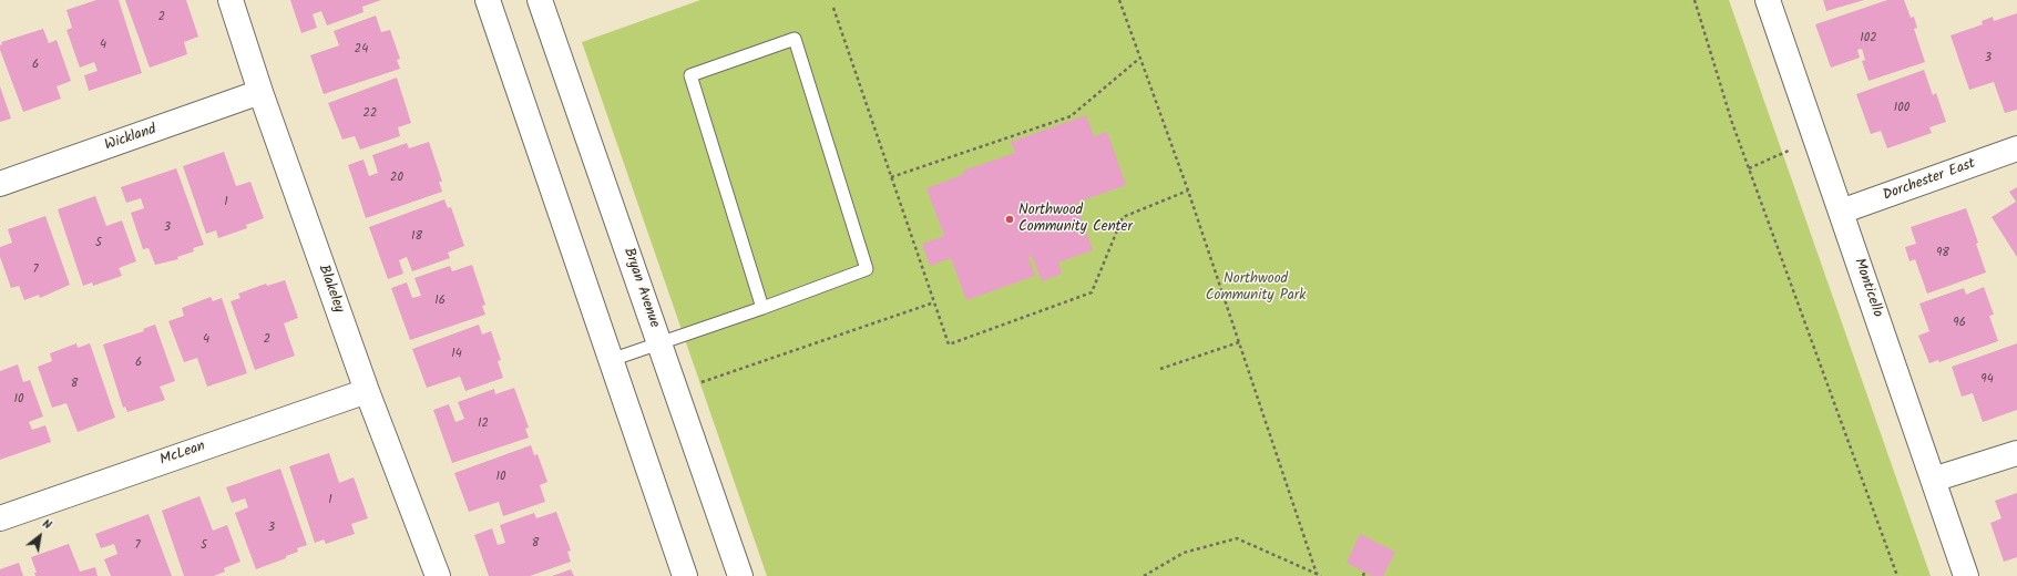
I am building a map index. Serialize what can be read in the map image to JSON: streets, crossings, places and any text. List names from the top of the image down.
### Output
{
  "streets": {
    "street": [
      "Wickland",
      "Dorchester East",
      "Bryan Avenue",
      "Monticello",
      "Blakeley",
      "McLean"
    ]
  },
  "crossings": [
    ["Wickland", "Blakeley"],
    ["Dorchester East", "Monticello"],
    ["Blakeley", "McLean"]
  ],
  "parks": ["Northwood Community Park"],
  "places": ["Northwood Community Center"],
  "house_numbers": [
    "2",
    "102",
    "4",
    "24",
    "3",
    "6",
    "100",
    "22",
    "20",
    "1",
    "3",
    "18",
    "5",
    "98",
    "7",
    "16",
    "96",
    "4",
    "2",
    "14",
    "6",
    "94",
    "8",
    "10",
    "12",
    "10",
    "1",
    "3",
    "8",
    "7",
    "5"
  ],
  "north": "top right"
}
